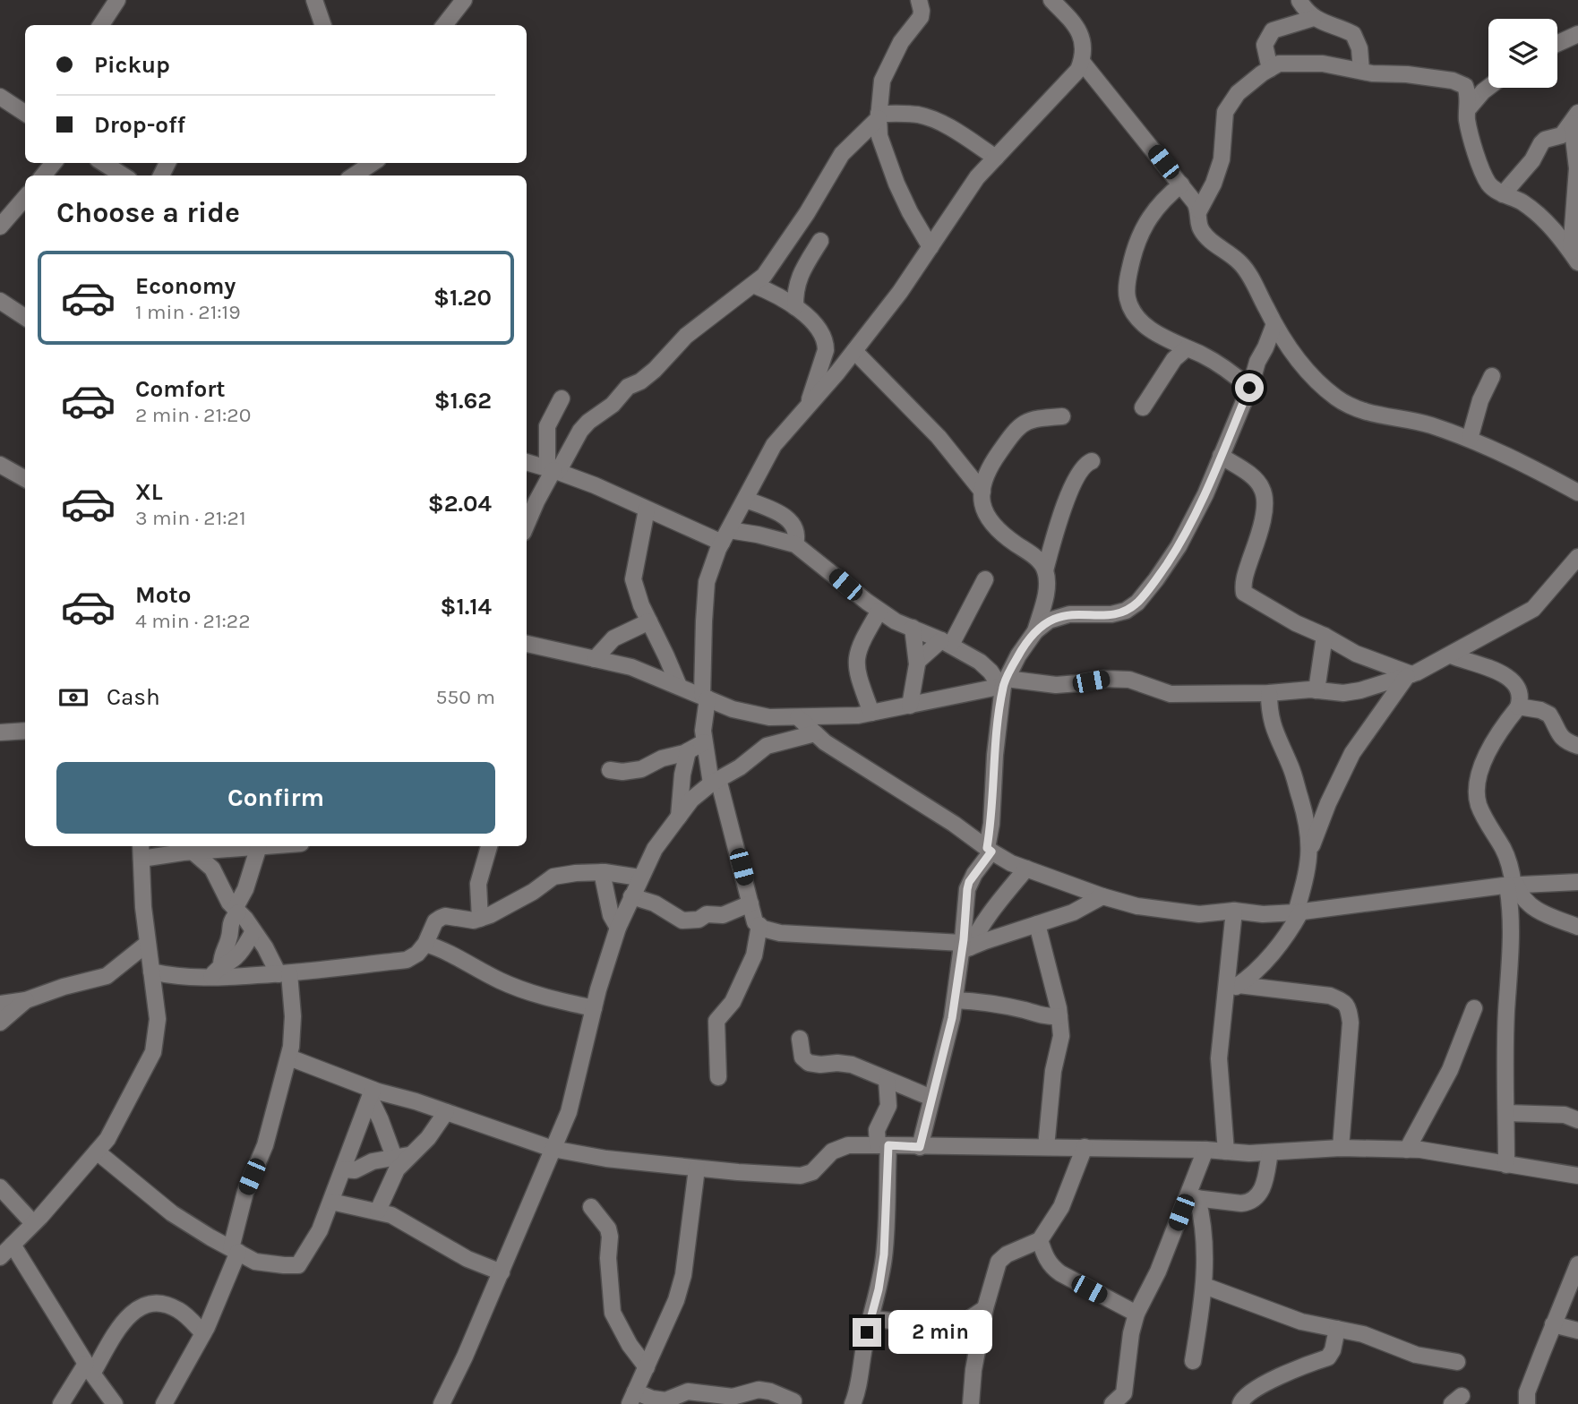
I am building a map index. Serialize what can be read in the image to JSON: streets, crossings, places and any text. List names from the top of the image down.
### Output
{
  "page": {
    "banner": ["Pickup", "Drop-off"],
    "heading": "Choose a ride",
    "list": [
      {
        "name": "Economy",
        "note": "1 min · 21:19",
        "value": "$1.20"
      },
      {
        "name": "Comfort",
        "note": "2 min · 21:20",
        "value": "$1.62"
      },
      {
        "name": "XL",
        "note": "3 min · 21:21",
        "value": "$2.04"
      },
      {
        "name": "Moto",
        "note": "4 min · 21:22",
        "value": "$1.14"
      }
    ],
    "pay": ["Cash", "550 m"],
    "buttons": "Confirm",
    "bubble": "2 min"
  }
}
